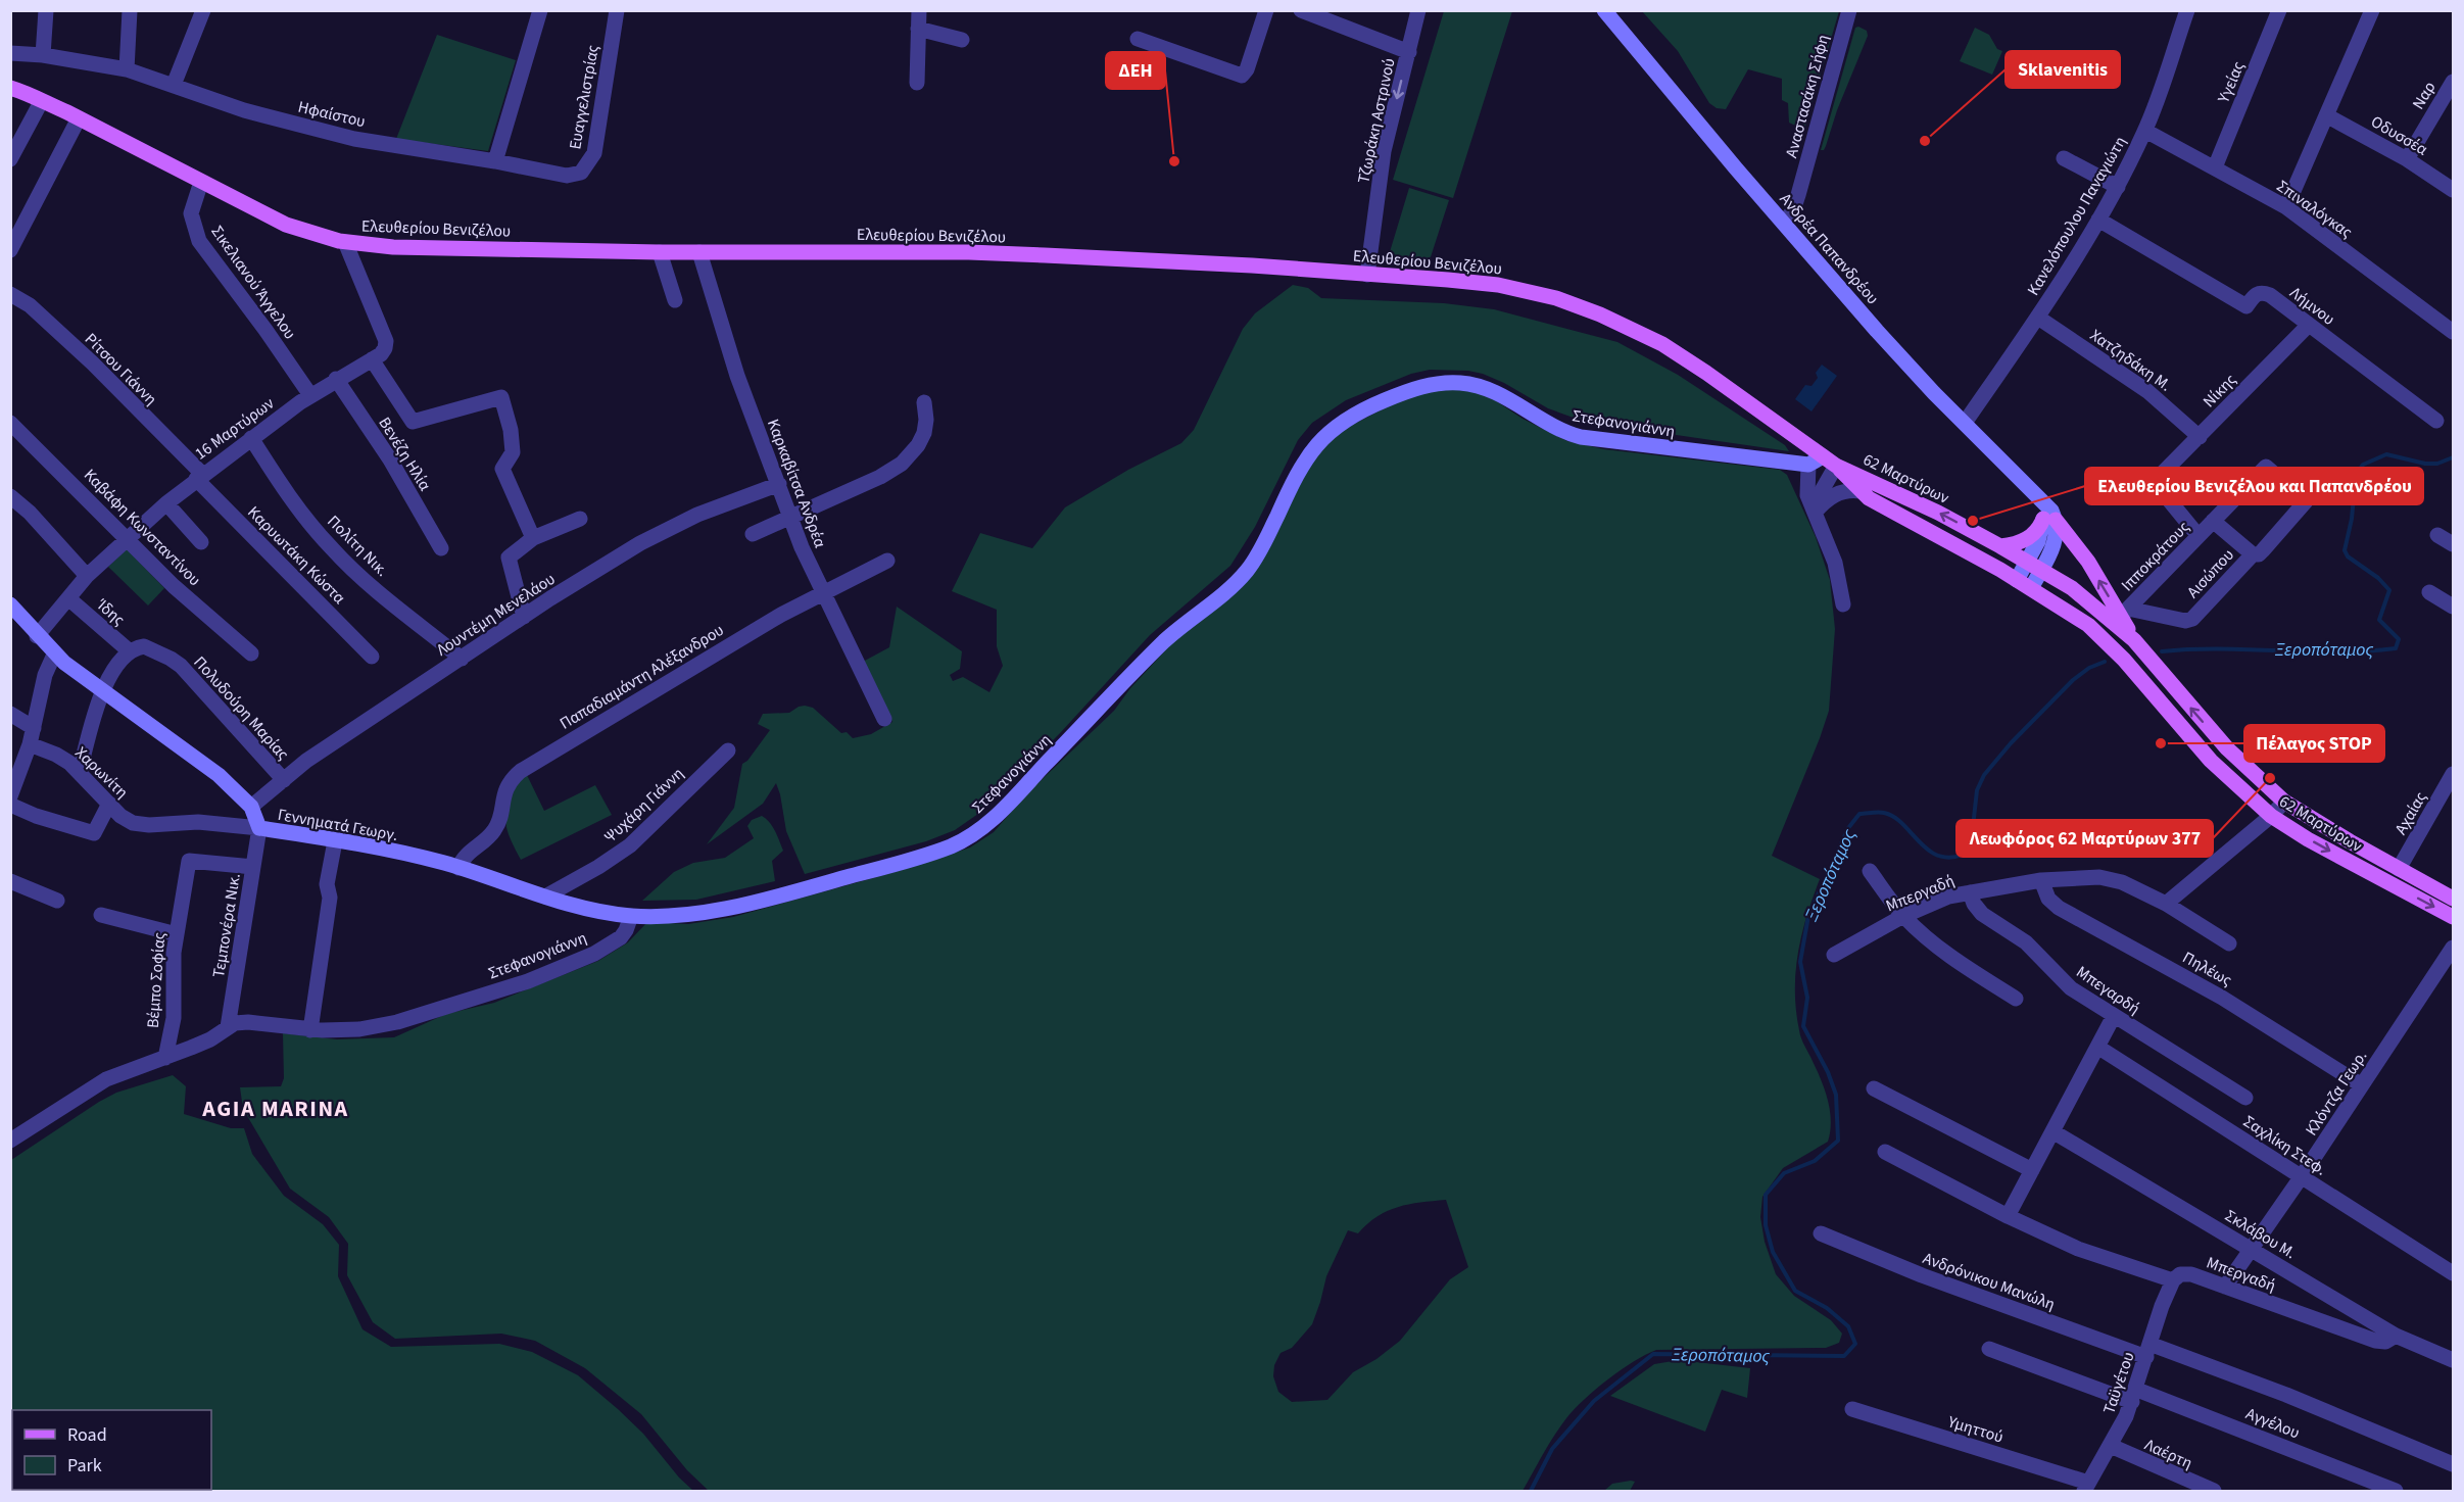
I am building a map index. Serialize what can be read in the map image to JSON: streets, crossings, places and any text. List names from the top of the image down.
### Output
{
  "streets": {
    "main road": ["Ελευθερίου Βενιζέλου", "62 Μαρτύρων"],
    "street": [
      "Υγείας",
      "Ναρ",
      "Αναστασάκη Σήφη",
      "Ευαγγελιστρίας",
      "Ηφαίστου",
      "Τζωράκη Αστρινού",
      "Οδυσσέα",
      "Σπιναλόγκας",
      "Κανελόπουλου Παναγιώτη",
      "Ανδρέα Παπανδρέου",
      "Σικελιανού Άγγελου",
      "Λήμνου",
      "Χατζηδάκη Μ.",
      "Ρίτσου Γιάννη",
      "Νίκης",
      "Στεφανογιάννη",
      "16 Μαρτύρων",
      "Βενέζη Ηλία",
      "Καρκαβίτσα Ανδρέα",
      "Καβάφη Κωνσταντίνου",
      "Πολίτη Νικ.",
      "Καρυωτάκη Κώστα",
      "Ιπποκράτους",
      "Αισώπου",
      "Ίδης",
      "Λουντέμη Μενελάου",
      "Παπαδιαμάντη Αλέξανδρου",
      "Πολυδούρη Μαρίας",
      "Χαρωνίτη",
      "Ψυχάρη Γιάννη",
      "Αχαίας",
      "Γεννηματά Γεωργ.",
      "Μπεργαδή",
      "Τεμπονέρα Νικ.",
      "Πηλέως",
      "Βέμπο Σοφίας",
      "Μπεγαρδή",
      "Κλόντζα Γεωρ.",
      "Σαχλίκη Στεφ.",
      "Σκλάβου Μ.",
      "Ανδρόνικου Μανώλη",
      "Ταϋγέτου",
      "Αγγέλου",
      "Υμηττού",
      "Λαέρτη"
    ]
  },
  "crossings": [
    ["Υγείας", "Σπιναλόγκας"],
    ["Ναρ", "Οδυσσέα"],
    ["Αναστασάκη Σήφη", "Ανδρέα Παπανδρέου"],
    ["Ευαγγελιστρίας", "Ηφαίστου"],
    ["Τζωράκη Αστρινού", "Ελευθερίου Βενιζέλου"],
    ["Σπιναλόγκας", "Κανελόπουλου Παναγιώτη"],
    ["Κανελόπουλου Παναγιώτη", "Ανδρέα Παπανδρέου"],
    ["Κανελόπουλου Παναγιώτη", "Λήμνου"],
    ["Κανελόπουλου Παναγιώτη", "Χατζηδάκη Μ."],
    ["Ελευθερίου Βενιζέλου", "Σικελιανού Άγγελου"],
    ["Ελευθερίου Βενιζέλου", "62 Μαρτύρων"],
    ["Ελευθερίου Βενιζέλου", "Καρκαβίτσα Ανδρέα"],
    ["Σικελιανού Άγγελου", "16 Μαρτύρων"],
    ["Λήμνου", "Νίκης"],
    ["Χατζηδάκη Μ.", "Νίκης"],
    ["Ρίτσου Γιάννη", "16 Μαρτύρων"],
    ["Ρίτσου Γιάννη", "Καρυωτάκη Κώστα"],
    ["Νίκης", "Ιπποκράτους"],
    ["Στεφανογιάννη", "Γεννηματά Γεωργ."],
    ["Στεφανογιάννη", "Τεμπονέρα Νικ."],
    ["Στεφανογιάννη", "Βέμπο Σοφίας"],
    ["16 Μαρτύρων", "Βενέζη Ηλία"],
    ["16 Μαρτύρων", "Καβάφη Κωνσταντίνου"],
    ["16 Μαρτύρων", "Πολίτη Νικ."],
    ["16 Μαρτύρων", "Καρυωτάκη Κώστα"],
    ["16 Μαρτύρων", "Ίδης"],
    ["16 Μαρτύρων", "Γεννηματά Γεωργ."],
    ["62 Μαρτύρων", "Αχαίας"],
    ["Καρκαβίτσα Ανδρέα", "Λουντέμη Μενελάου"],
    ["Καρκαβίτσα Ανδρέα", "Παπαδιαμάντη Αλέξανδρου"],
    ["Πολίτη Νικ.", "Λουντέμη Μενελάου"],
    ["Ιπποκράτους", "Αισώπου"],
    ["Ίδης", "Πολυδούρη Μαρίας"],
    ["Λουντέμη Μενελάου", "Πολυδούρη Μαρίας"],
    ["Λουντέμη Μενελάου", "Γεννηματά Γεωργ."],
    ["Παπαδιαμάντη Αλέξανδρου", "Γεννηματά Γεωργ."],
    ["Χαρωνίτη", "Γεννηματά Γεωργ."],
    ["Χαρωνίτη", "Τεμπονέρα Νικ."],
    ["Ψυχάρη Γιάννη", "Γεννηματά Γεωργ."],
    ["Γεννηματά Γεωργ.", "Τεμπονέρα Νικ."],
    ["Μπεργαδή", "Πηλέως"],
    ["Μπεργαδή", "Μπεγαρδή"],
    ["Μπεργαδή", "Κλόντζα Γεωρ."],
    ["Μπεργαδή", "Σκλάβου Μ."],
    ["Μπεργαδή", "Ταϋγέτου"],
    ["Τεμπονέρα Νικ.", "Βέμπο Σοφίας"],
    ["Πηλέως", "Κλόντζα Γεωρ."],
    ["Κλόντζα Γεωρ.", "Σαχλίκη Στεφ."],
    ["Κλόντζα Γεωρ.", "Σκλάβου Μ."],
    ["Ανδρόνικου Μανώλη", "Ταϋγέτου"],
    ["Ταϋγέτου", "Αγγέλου"],
    ["Ταϋγέτου", "Υμηττού"],
    ["Ταϋγέτου", "Λαέρτη"]
  ],
  "one_way": ["Τζωράκη Αστρινού"],
  "districts": ["AGIA MARINA"],
  "water": ["Ξεροπόταμος"],
  "places": [
    "Sklavenitis",
    "ΔΕΗ",
    "Ελευθερίου Βενιζέλου και Παπανδρέου",
    "Πέλαγος STOP",
    "Λεωφόρος 62 Μαρτύρων 377"
  ],
  "legend": ["Road", "Park"]
}
